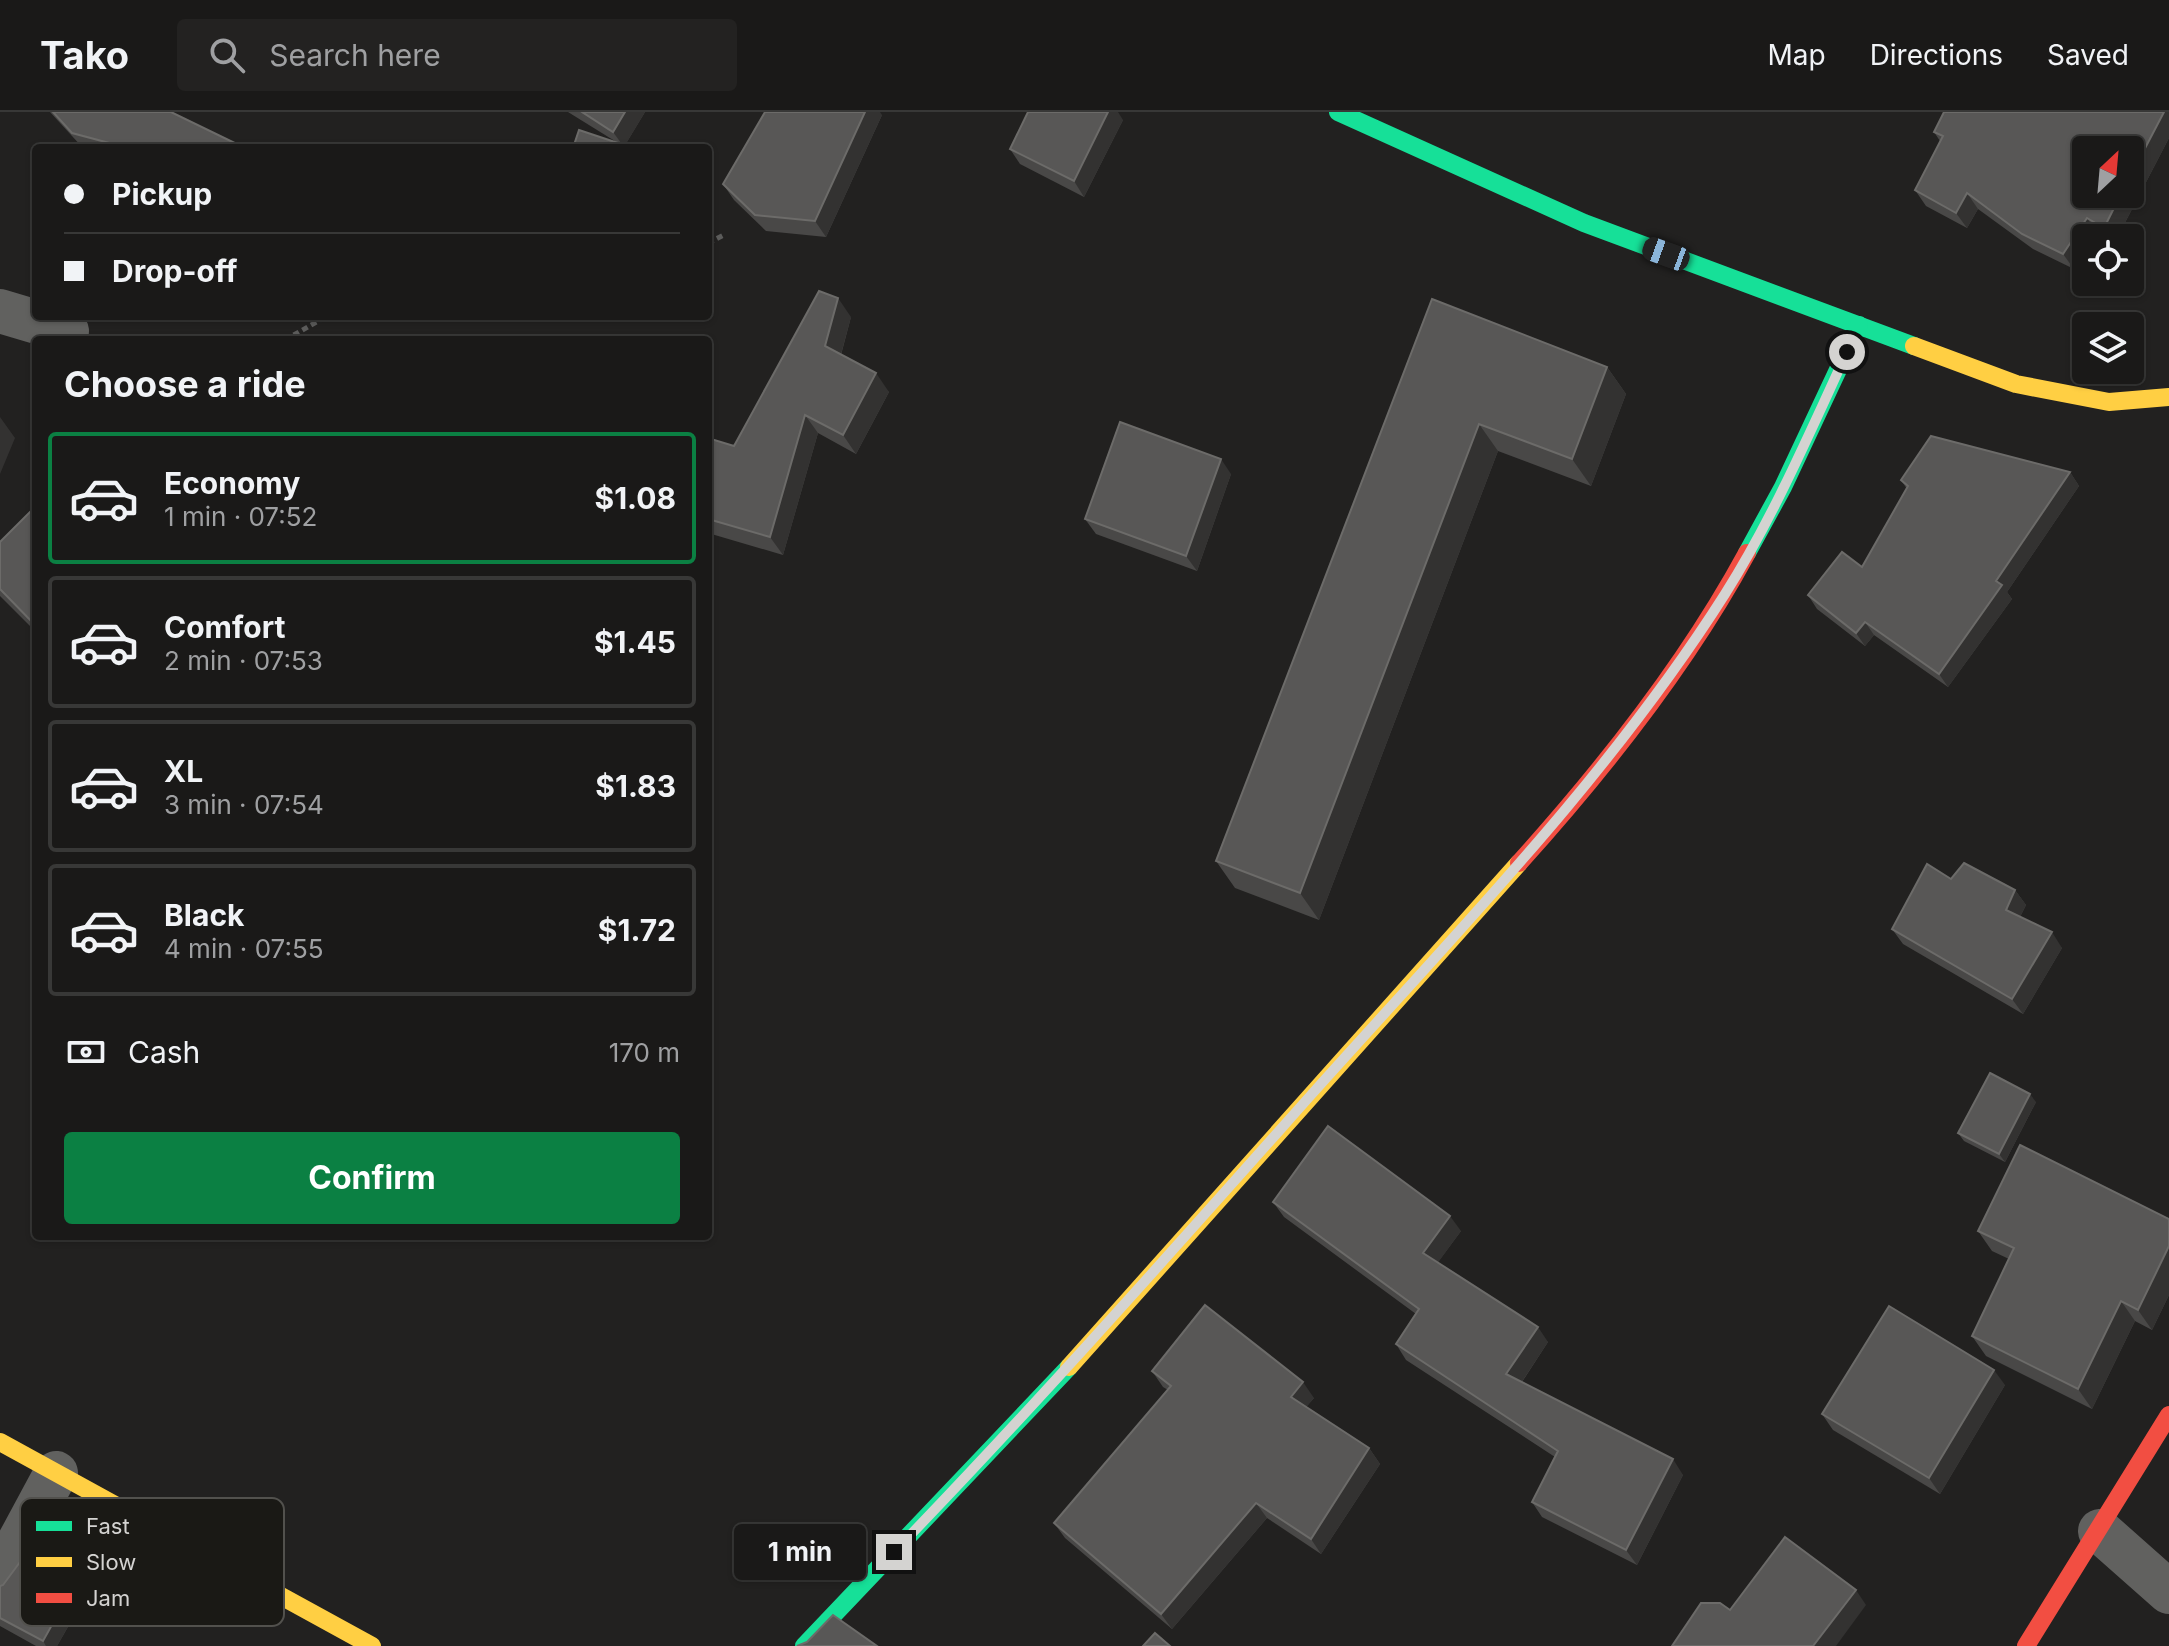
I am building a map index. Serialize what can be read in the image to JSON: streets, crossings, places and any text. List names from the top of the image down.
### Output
{
  "legend": ["Fast", "Slow", "Jam"],
  "north": "top right",
  "page": {
    "header": "Tako",
    "search": "Search here",
    "nav": ["Map", "Directions", "Saved"],
    "banner": ["Pickup", "Drop-off"],
    "heading": "Choose a ride",
    "list": [
      {
        "name": "Economy",
        "note": "1 min · 07:52",
        "value": "$1.08"
      },
      {
        "name": "Comfort",
        "note": "2 min · 07:53",
        "value": "$1.45"
      },
      {
        "name": "XL",
        "note": "3 min · 07:54",
        "value": "$1.83"
      },
      {
        "name": "Black",
        "note": "4 min · 07:55",
        "value": "$1.72"
      }
    ],
    "pay": ["Cash", "170 m"],
    "buttons": "Confirm",
    "bubble": "1 min"
  }
}
